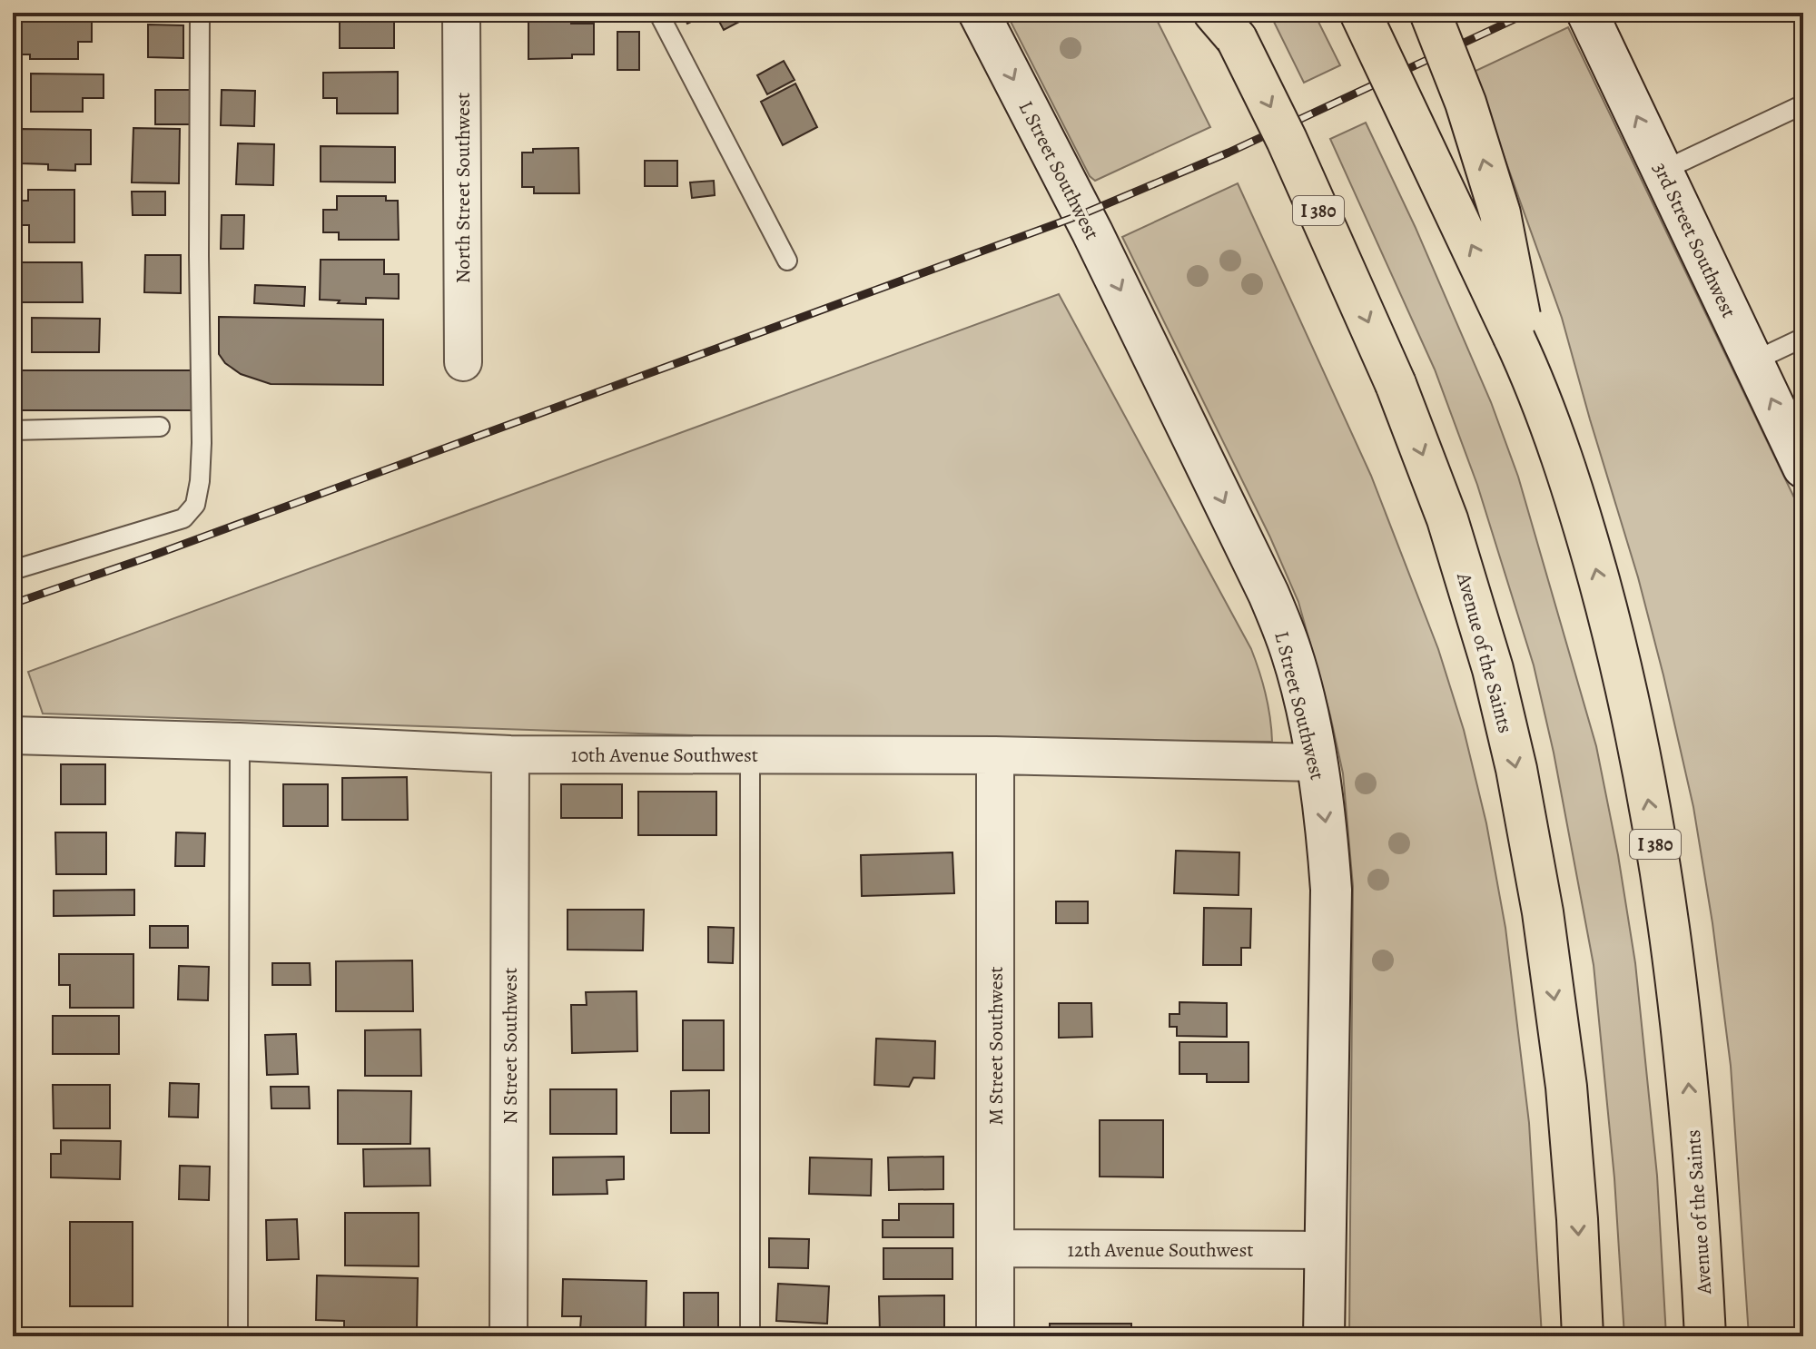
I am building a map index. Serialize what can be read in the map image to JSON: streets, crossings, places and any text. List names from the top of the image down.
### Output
{
  "streets": {
    "highway": ["I 380", "Avenue of the Saints"],
    "street": [
      "L Street Southwest",
      "North Street Southwest",
      "3rd Street Southwest",
      "10th Avenue Southwest",
      "N Street Southwest",
      "M Street Southwest",
      "12th Avenue Southwest"
    ]
  },
  "crossings": [
    ["L Street Southwest", "10th Avenue Southwest"],
    ["L Street Southwest", "12th Avenue Southwest"],
    ["10th Avenue Southwest", "N Street Southwest"],
    ["10th Avenue Southwest", "M Street Southwest"],
    ["M Street Southwest", "12th Avenue Southwest"]
  ],
  "one_way": ["L Street Southwest", "3rd Street Southwest"]
}
